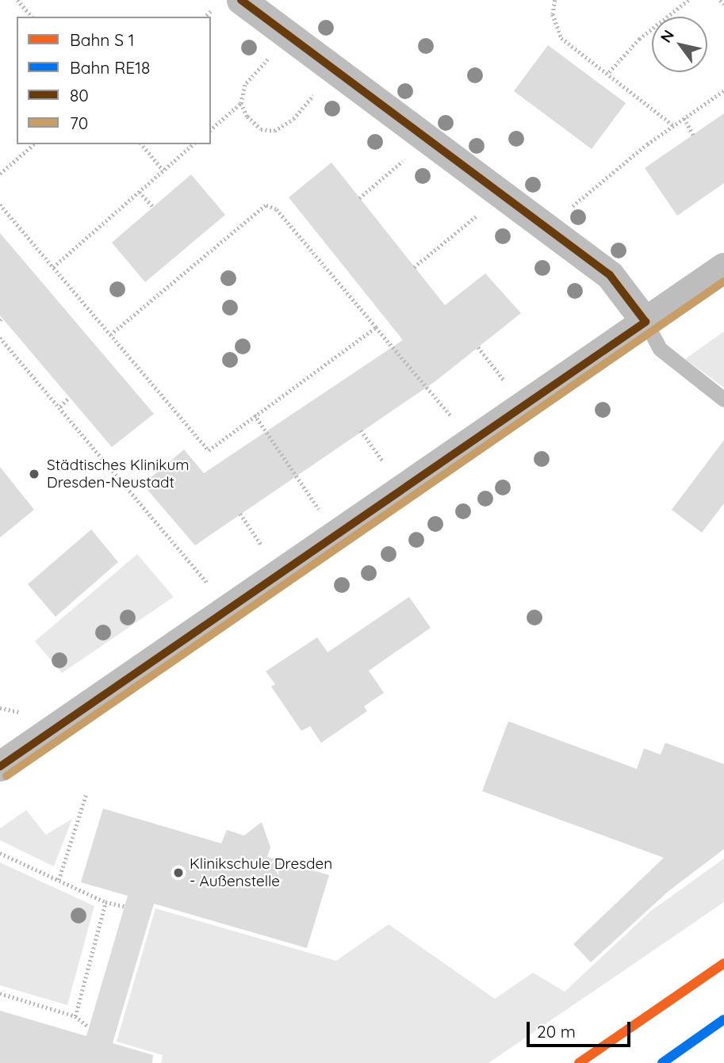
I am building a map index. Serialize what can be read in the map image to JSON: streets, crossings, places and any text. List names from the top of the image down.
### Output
{
  "places": ["Städtisches Klinikum Dresden-Neustadt", "Klinikschule Dresden - Außenstelle"],
  "lines": ["transit line 80", "transit line 70", "rail line RE18"],
  "legend": [
    "Bahn S 1",
    "Bahn RE18",
    "80",
    "70"
  ],
  "scale_bar": "20 m",
  "north": "top left"
}
